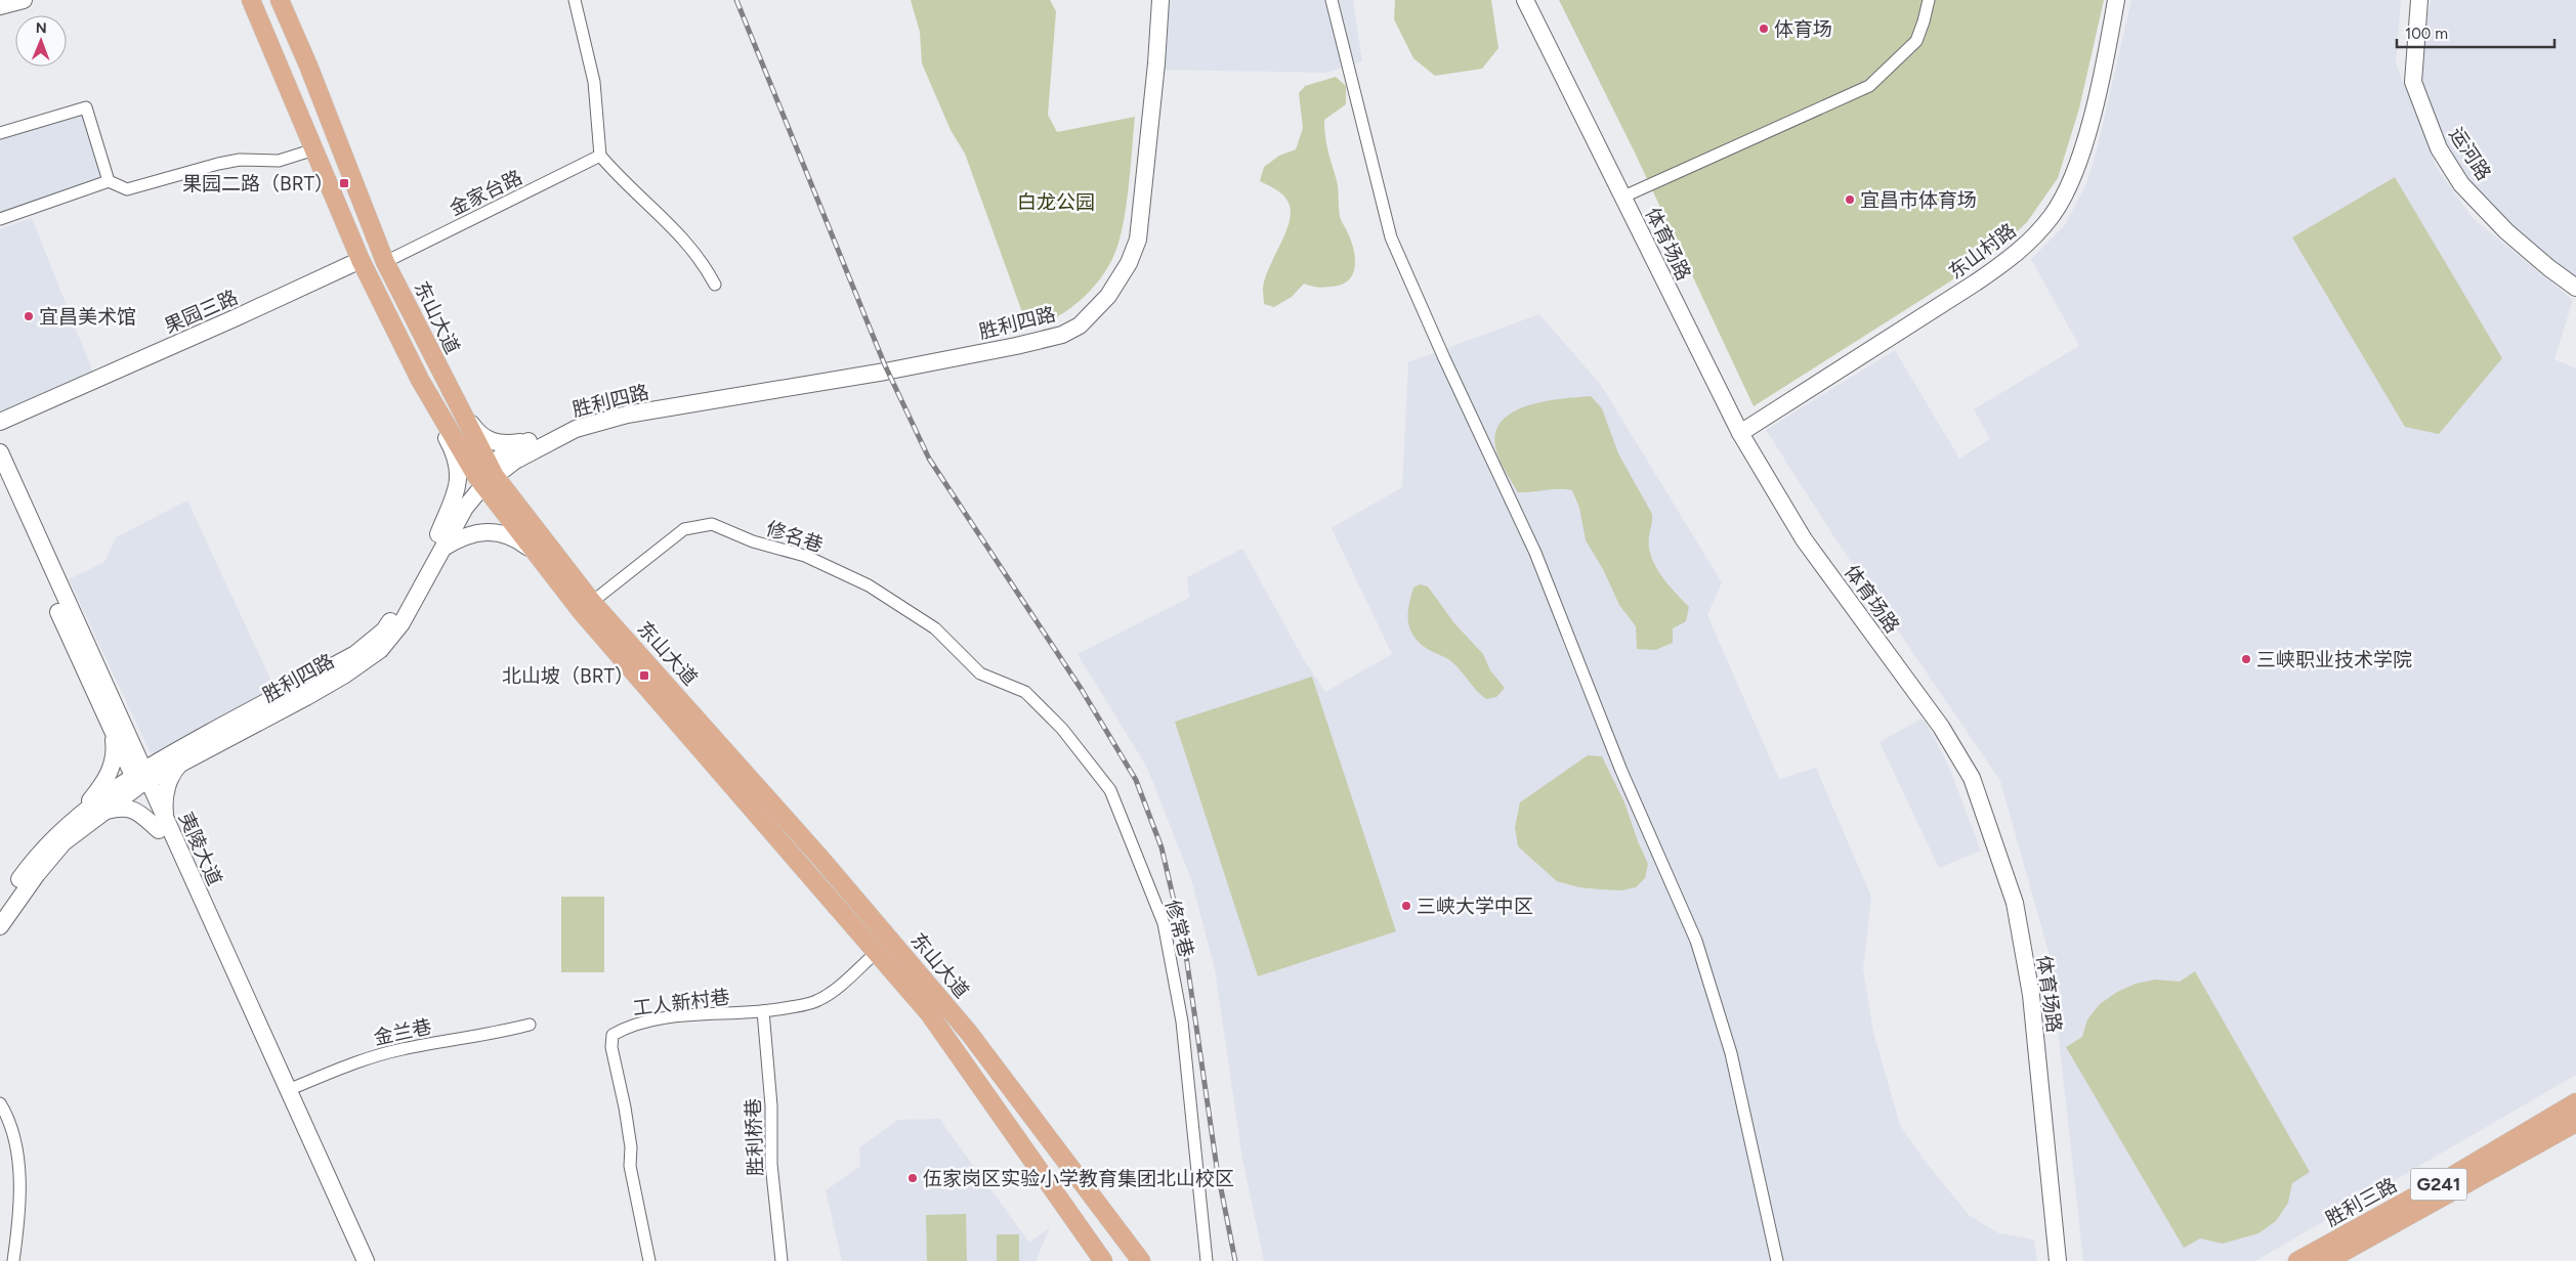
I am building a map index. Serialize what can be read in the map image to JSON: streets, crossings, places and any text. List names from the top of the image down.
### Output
{
  "streets": {
    "main road": [
      "运河路",
      "体育场路",
      "东山村路",
      "果园三路",
      "东山大道",
      "胜利四路",
      "夷陵大道",
      "G241",
      "胜利三路"
    ],
    "street": [
      "金家台路",
      "修名巷",
      "修常巷",
      "工人新村巷",
      "金兰巷",
      "胜利桥巷"
    ]
  },
  "crossings": [
    ["金家台路", "东山大道"],
    ["体育场路", "东山村路"],
    ["果园三路", "东山大道"],
    ["东山大道", "胜利四路"],
    ["东山大道", "修名巷"],
    ["东山大道", "工人新村巷"],
    ["胜利四路", "夷陵大道"],
    ["修名巷", "修常巷"],
    ["夷陵大道", "金兰巷"],
    ["工人新村巷", "胜利桥巷"]
  ],
  "parks": ["白龙公园"],
  "places": {
    "other": [
      "体育场",
      "宜昌市体育场",
      "宜昌美术馆",
      "三峡职业技术学院",
      "三峡大学中区",
      "伍家岗区实验小学教育集团北山校区"
    ],
    "transit": ["果园二路（BRT）", "北山坡（BRT）"]
  },
  "scale_bar": "100 m",
  "north": "top"
}
